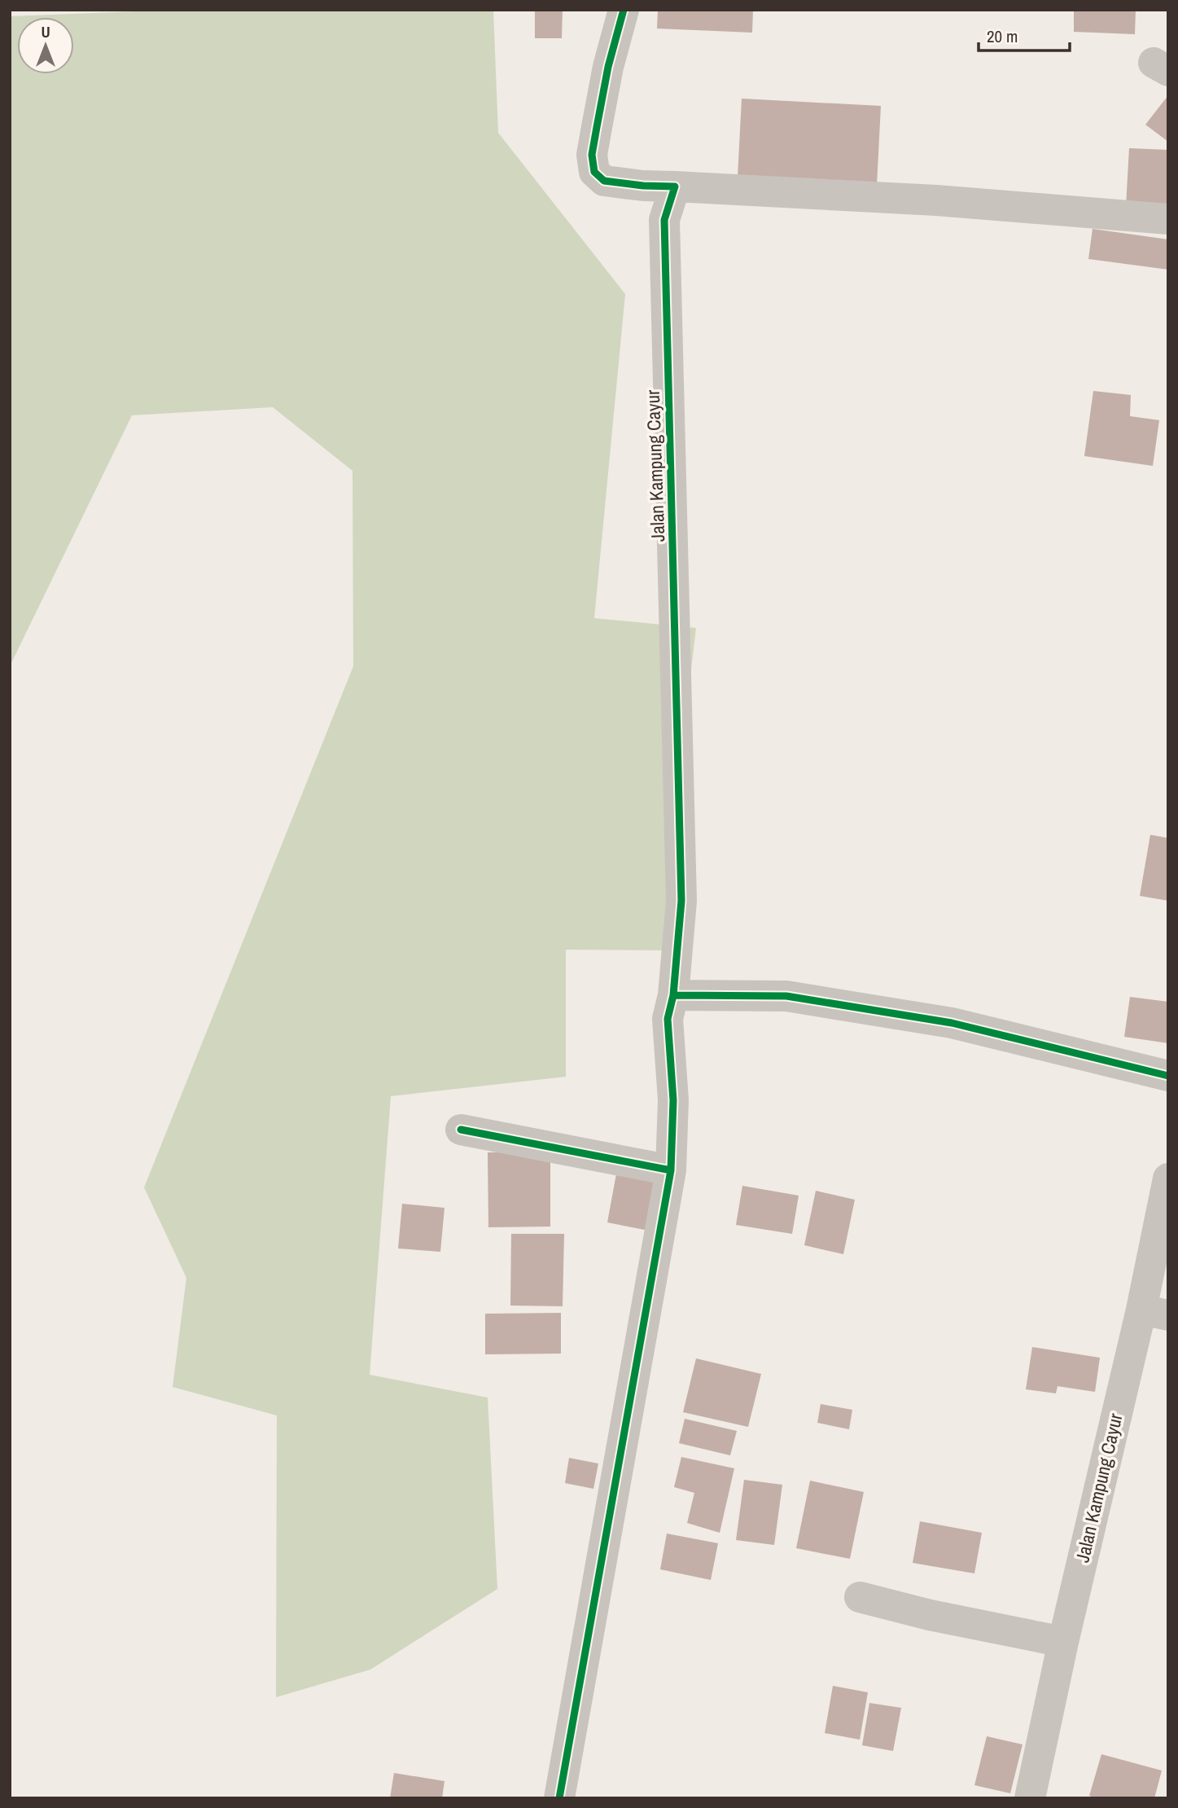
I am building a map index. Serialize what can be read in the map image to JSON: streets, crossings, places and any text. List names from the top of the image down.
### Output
{
  "streets": {
    "street": ["Jalan Kampung Cayur"]
  },
  "scale_bar": "20 m",
  "north": "top"
}
